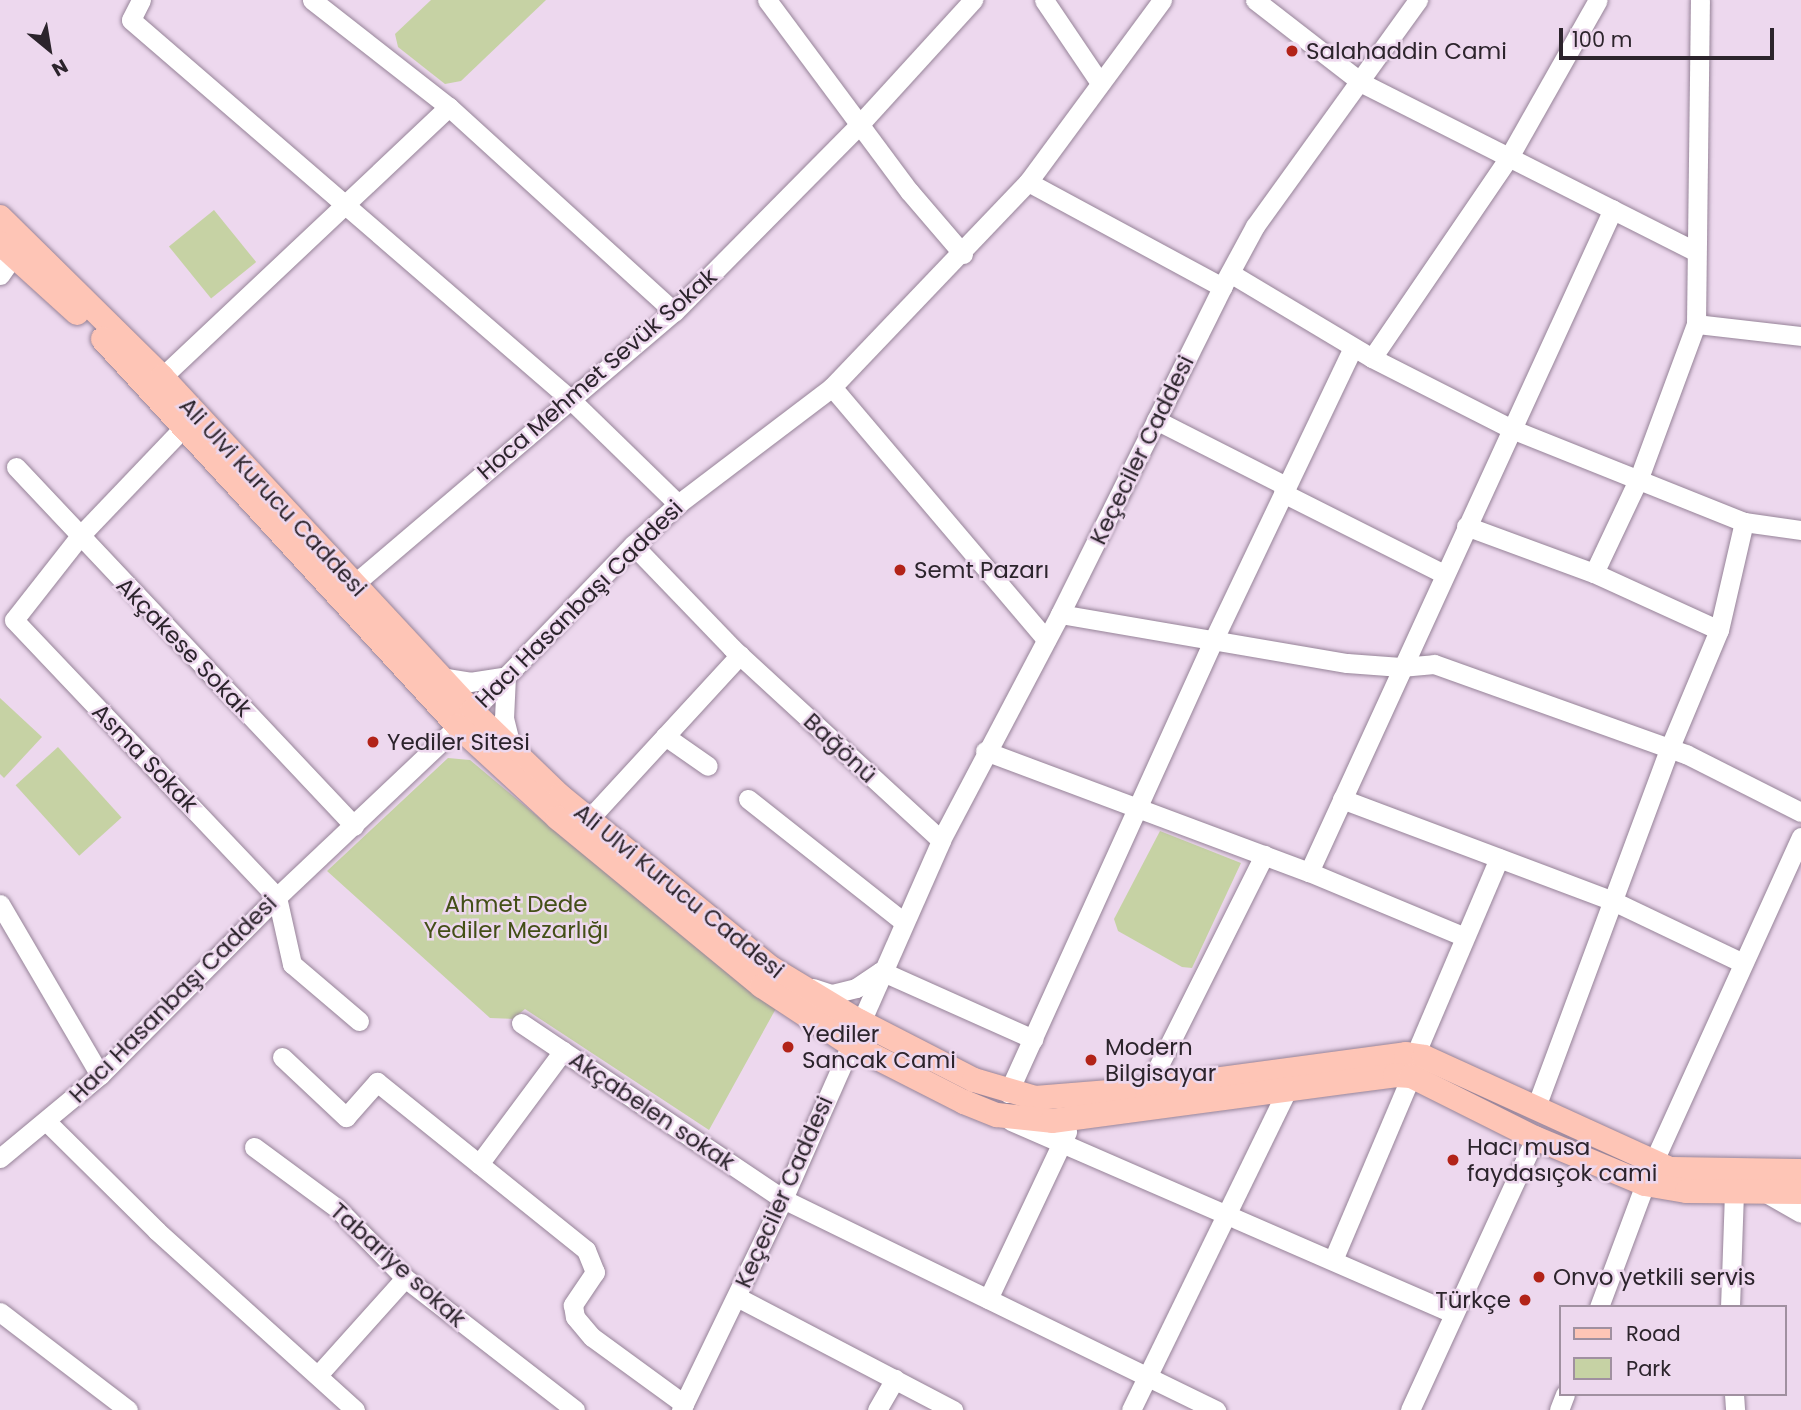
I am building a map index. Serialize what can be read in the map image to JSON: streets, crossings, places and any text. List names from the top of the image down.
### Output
{
  "streets": {
    "main road": ["Ali Ulvi Kurucu Caddesi"],
    "street": [
      "Hoca Mehmet Sevük Sokak",
      "Keçeciler Caddesi",
      "Hacı Hasanbaşı Caddesi",
      "Akçakese Sokak",
      "Bağönü",
      "Asma Sokak",
      "Akçabelen sokak",
      "Tabariye sokak"
    ]
  },
  "crossings": [
    ["Hoca Mehmet Sevük Sokak", "Ali Ulvi Kurucu Caddesi"],
    ["Keçeciler Caddesi", "Ali Ulvi Kurucu Caddesi"],
    ["Keçeciler Caddesi", "Bağönü"],
    ["Keçeciler Caddesi", "Akçabelen sokak"],
    ["Ali Ulvi Kurucu Caddesi", "Hacı Hasanbaşı Caddesi"],
    ["Hacı Hasanbaşı Caddesi", "Akçakese Sokak"],
    ["Hacı Hasanbaşı Caddesi", "Bağönü"],
    ["Hacı Hasanbaşı Caddesi", "Asma Sokak"],
    ["Akçakese Sokak", "Asma Sokak"]
  ],
  "parks": ["Ahmet Dede Yediler Mezarlığı"],
  "places": [
    "Salahaddin Cami",
    "Semt Pazarı",
    "Yediler Sitesi",
    "Yediler Sancak Cami",
    "Modern Bilgisayar",
    "Hacı musa faydasıçok cami",
    "Onvo yetkili servis",
    "Türkçe"
  ],
  "legend": ["Road", "Park"],
  "scale_bar": "100 m",
  "north": "bottom right"
}
